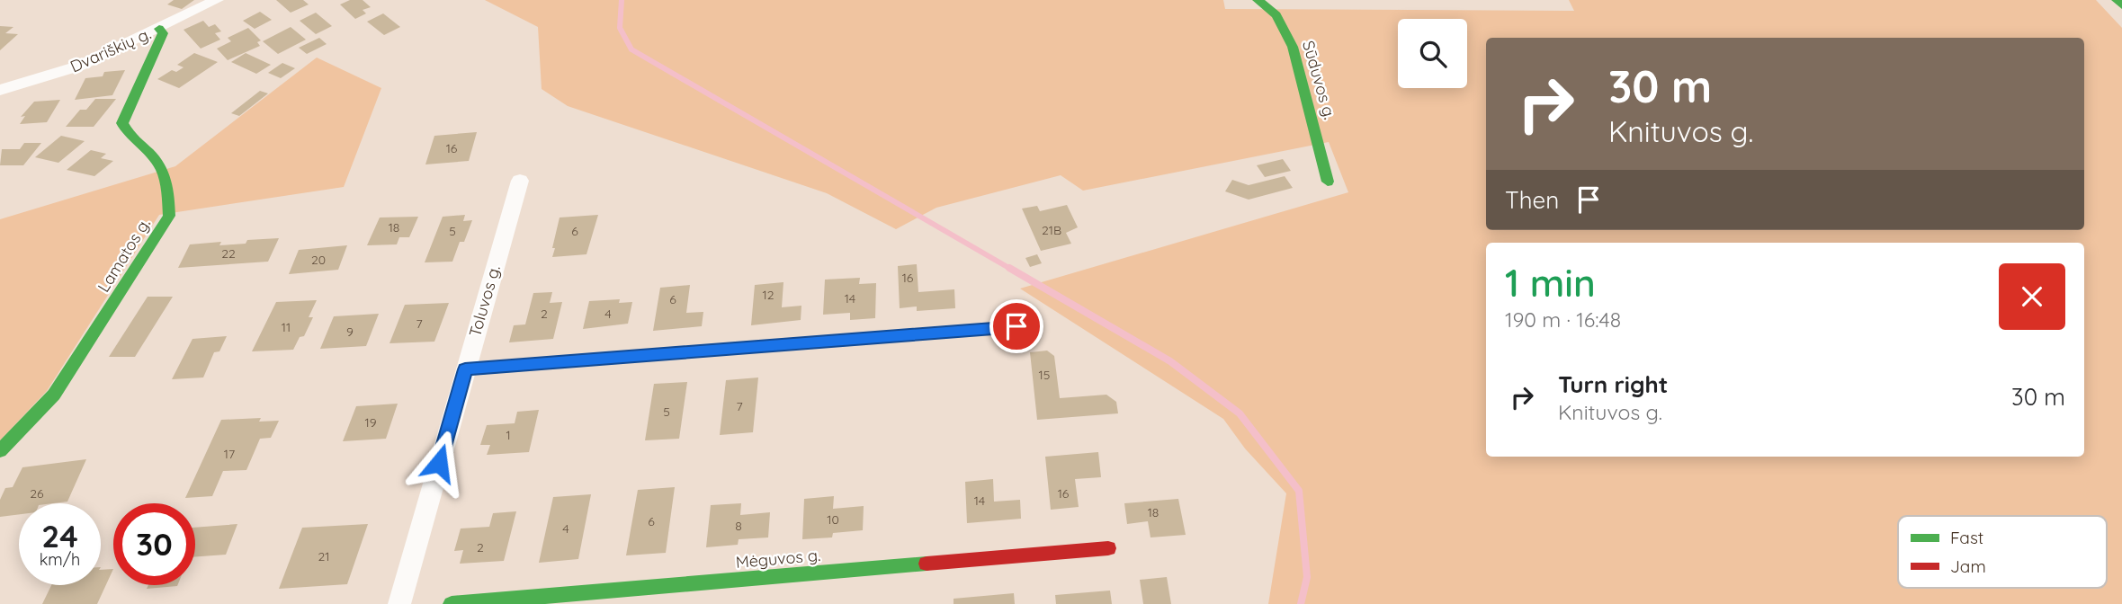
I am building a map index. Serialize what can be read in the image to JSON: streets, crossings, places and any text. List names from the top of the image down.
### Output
{
  "streets": {
    "main road": ["Sūduvos g.", "Lamatos g.", "Mėguvos g."],
    "street": ["Dvariškių g.", "Toluvos g."]
  },
  "crossings": [
    ["Dvariškių g.", "Lamatos g."]
  ],
  "house_numbers": [
    "16",
    "18",
    "21B",
    "5",
    "6",
    "22",
    "20",
    "16",
    "12",
    "14",
    "6",
    "2",
    "4",
    "7",
    "11",
    "9",
    "15",
    "7",
    "5",
    "19",
    "1",
    "17",
    "26",
    "16",
    "14",
    "18",
    "10",
    "6",
    "8",
    "4",
    "2",
    "21"
  ],
  "legend": ["Fast", "Jam"],
  "page": {
    "turn": ["30 m", "Knituvos g."],
    "then": "Then",
    "heading": ["1 min", "190 m · 16:48"],
    "list": [
      {
        "name": "Turn right",
        "note": "Knituvos g.",
        "value": "30 m"
      }
    ],
    "speed": "24 km/h",
    "limit": "30"
  }
}
